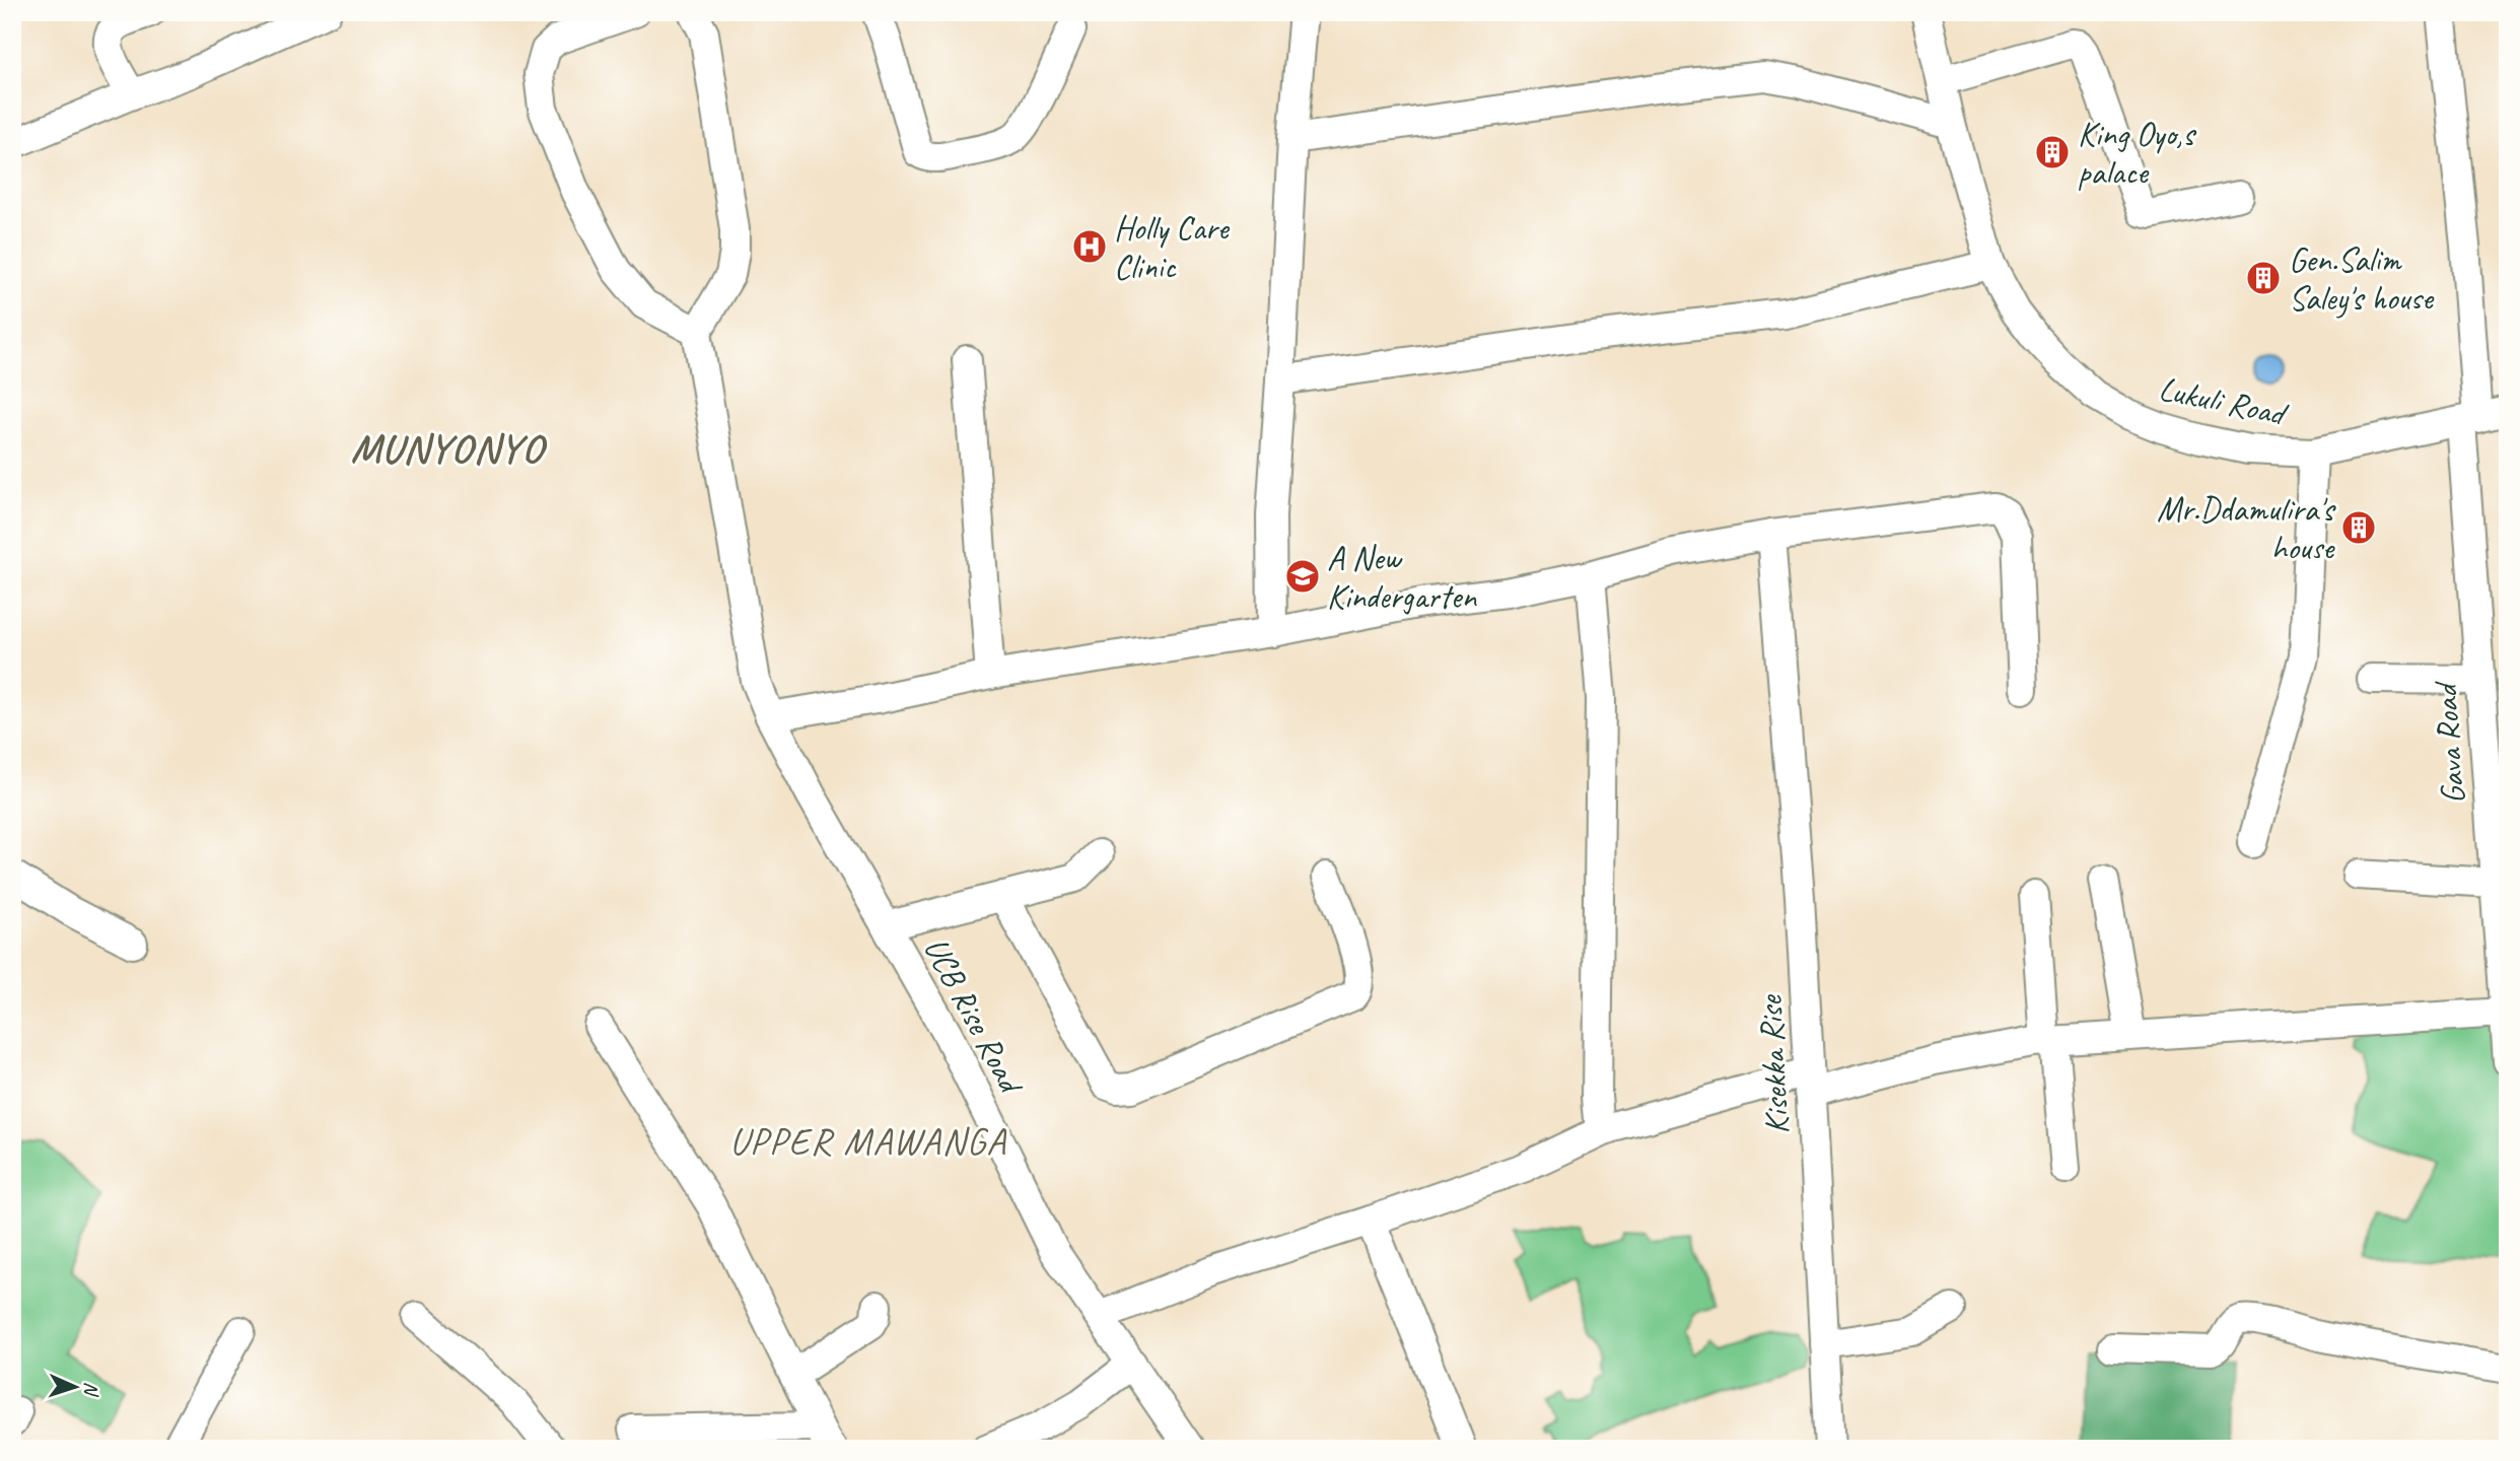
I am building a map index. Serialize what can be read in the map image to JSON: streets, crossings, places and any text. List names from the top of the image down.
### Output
{
  "streets": {
    "street": [
      "Lukuli Road",
      "Gava Road",
      "UCB Rise Road",
      "Kisekka Rise"
    ]
  },
  "crossings": [
    ["Lukuli Road", "Gava Road"]
  ],
  "districts": ["MUNYONYO", "UPPER MAWANGA"],
  "places": {
    "building": ["King Oyo,s palace", "Gen.Salim Saley's house", "Mr.Ddamulira's house"],
    "hospital": ["Holly Care Clinic"],
    "school or university": ["A New Kindergarten"]
  },
  "north": "right"
}
